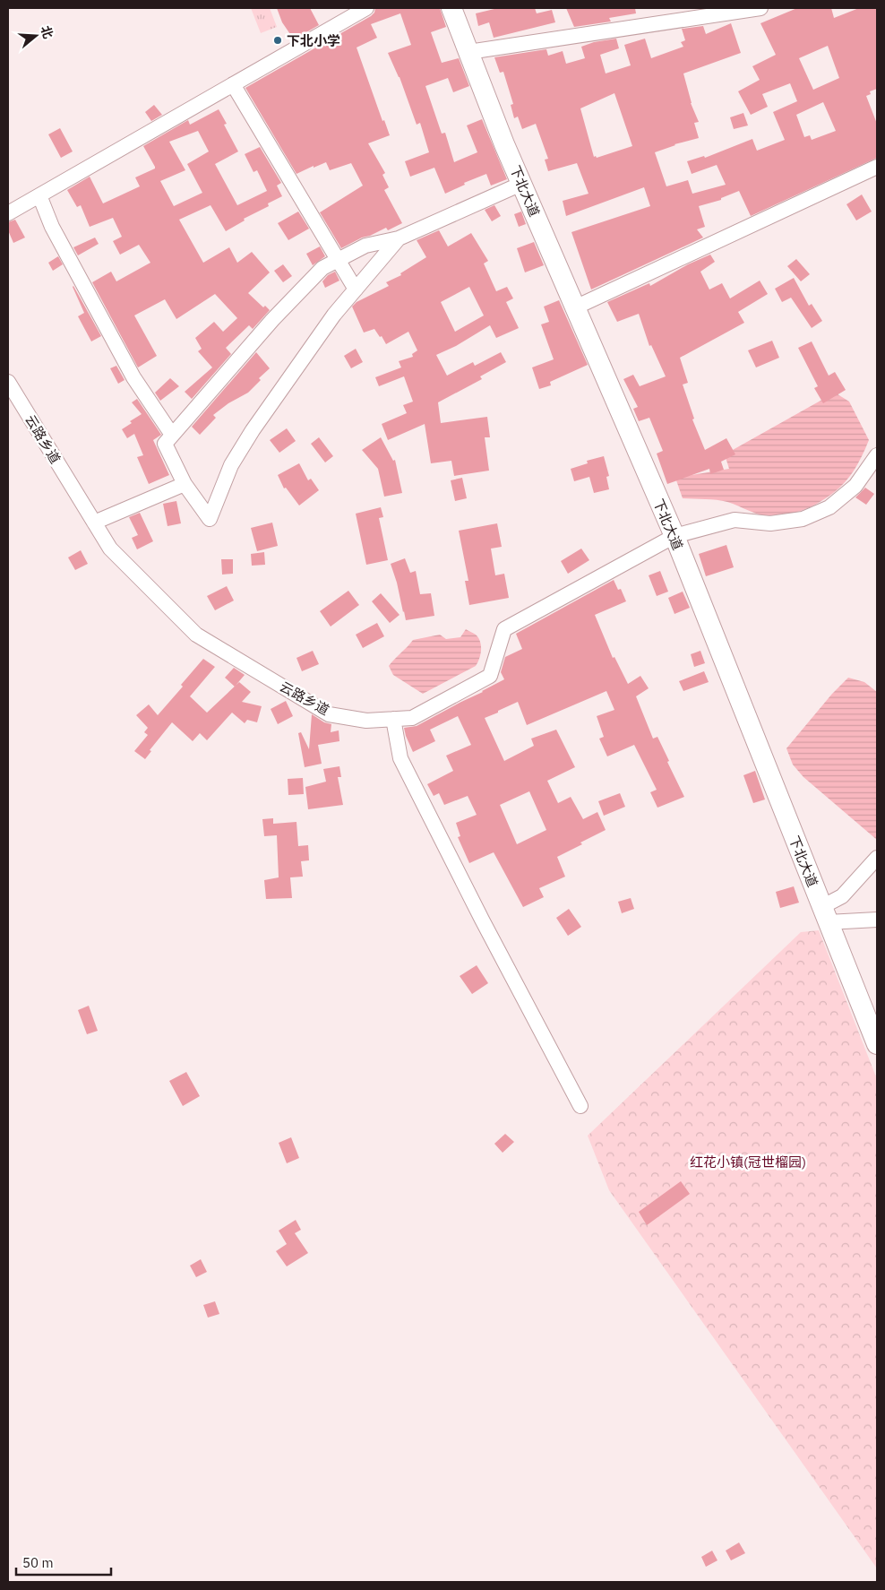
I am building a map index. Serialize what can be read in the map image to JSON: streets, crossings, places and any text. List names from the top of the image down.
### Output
{
  "streets": {
    "street": ["下北大道", "云路乡道"]
  },
  "crossings": [
    ["下北大道", "云路乡道"]
  ],
  "parks": ["红花小镇(冠世榴园)"],
  "places": ["下北小学"],
  "scale_bar": "50 m",
  "north": "right"
}
